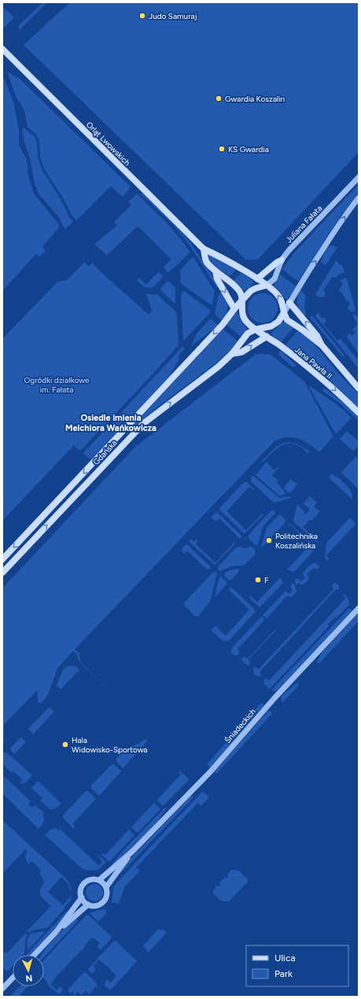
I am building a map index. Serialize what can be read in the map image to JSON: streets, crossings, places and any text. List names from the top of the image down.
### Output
{
  "streets": {
    "main road": ["Orląt Lwowskich", "Jana Pawła II", "Gdańska"],
    "street": ["Juliana Fałata", "Śniadeckich"]
  },
  "crossings": [
    ["Orląt Lwowskich", "Juliana Fałata"],
    ["Orląt Lwowskich", "Jana Pawła II"],
    ["Orląt Lwowskich", "Gdańska"],
    ["Juliana Fałata", "Jana Pawła II"],
    ["Juliana Fałata", "Gdańska"],
    ["Jana Pawła II", "Gdańska"]
  ],
  "districts": ["Osiedle imienia Melchiora Wańkowicza"],
  "parks": ["Ogródki działkowe im. Fałata"],
  "places": [
    "Judo Samuraj",
    "Gwardia Koszalin",
    "KS Gwardia",
    "Politechnika Koszalińska",
    "F",
    "Hala Widowisko-Sportowa"
  ],
  "legend": ["Ulica", "Park"],
  "north": "bottom"
}
